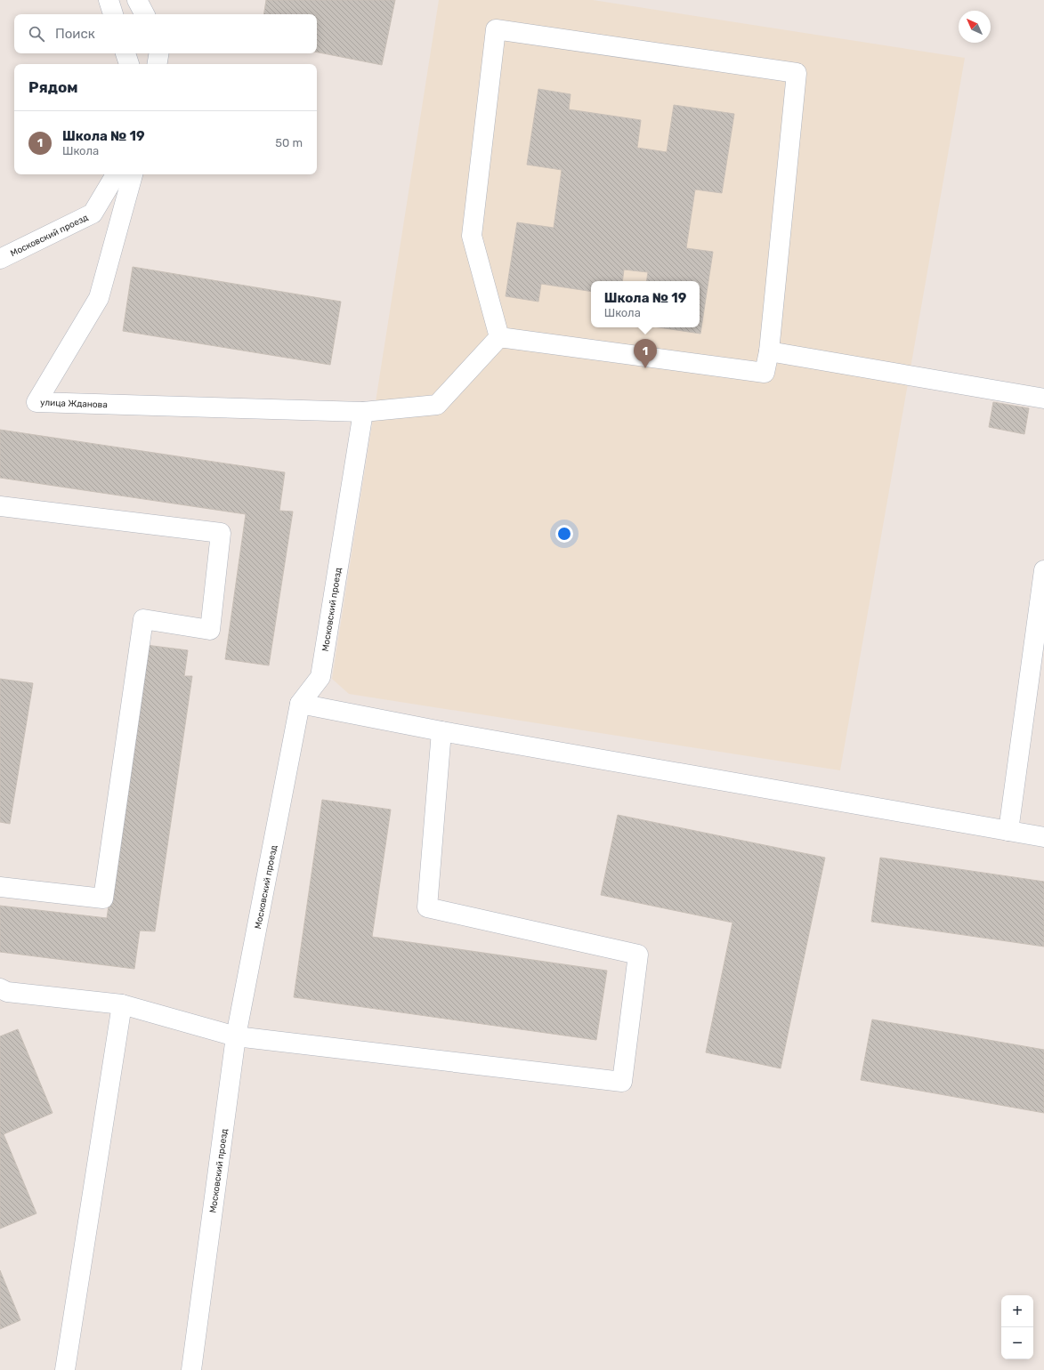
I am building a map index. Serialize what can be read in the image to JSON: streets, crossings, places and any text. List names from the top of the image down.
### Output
{
  "streets": {
    "street": ["Московский проезд", "улица Жданова"]
  },
  "crossings": [
    ["Московский проезд", "улица Жданова"]
  ],
  "north": "top left",
  "page": {
    "search": "Поиск",
    "heading": "Рядом",
    "list": [
      {
        "mark": "1",
        "name": "Школа № 19",
        "note": "Школа",
        "value": "50 m"
      }
    ],
    "popup": ["Школа № 19", "Школа"],
    "pins": "1",
    "map_buttons": ["+", "−"]
  }
}
